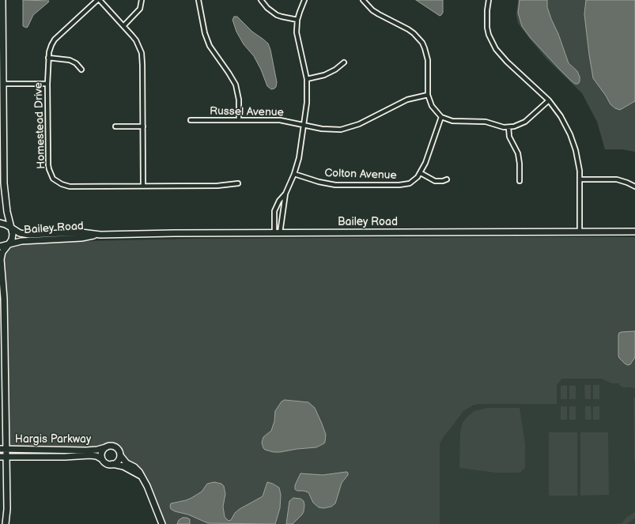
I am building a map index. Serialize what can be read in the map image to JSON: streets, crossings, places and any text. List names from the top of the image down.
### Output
{
  "streets": {
    "main road": ["Bailey Road", "Hargis Parkway"],
    "street": ["Russel Avenue", "Homestead Drive", "Colton Avenue"]
  }
}
